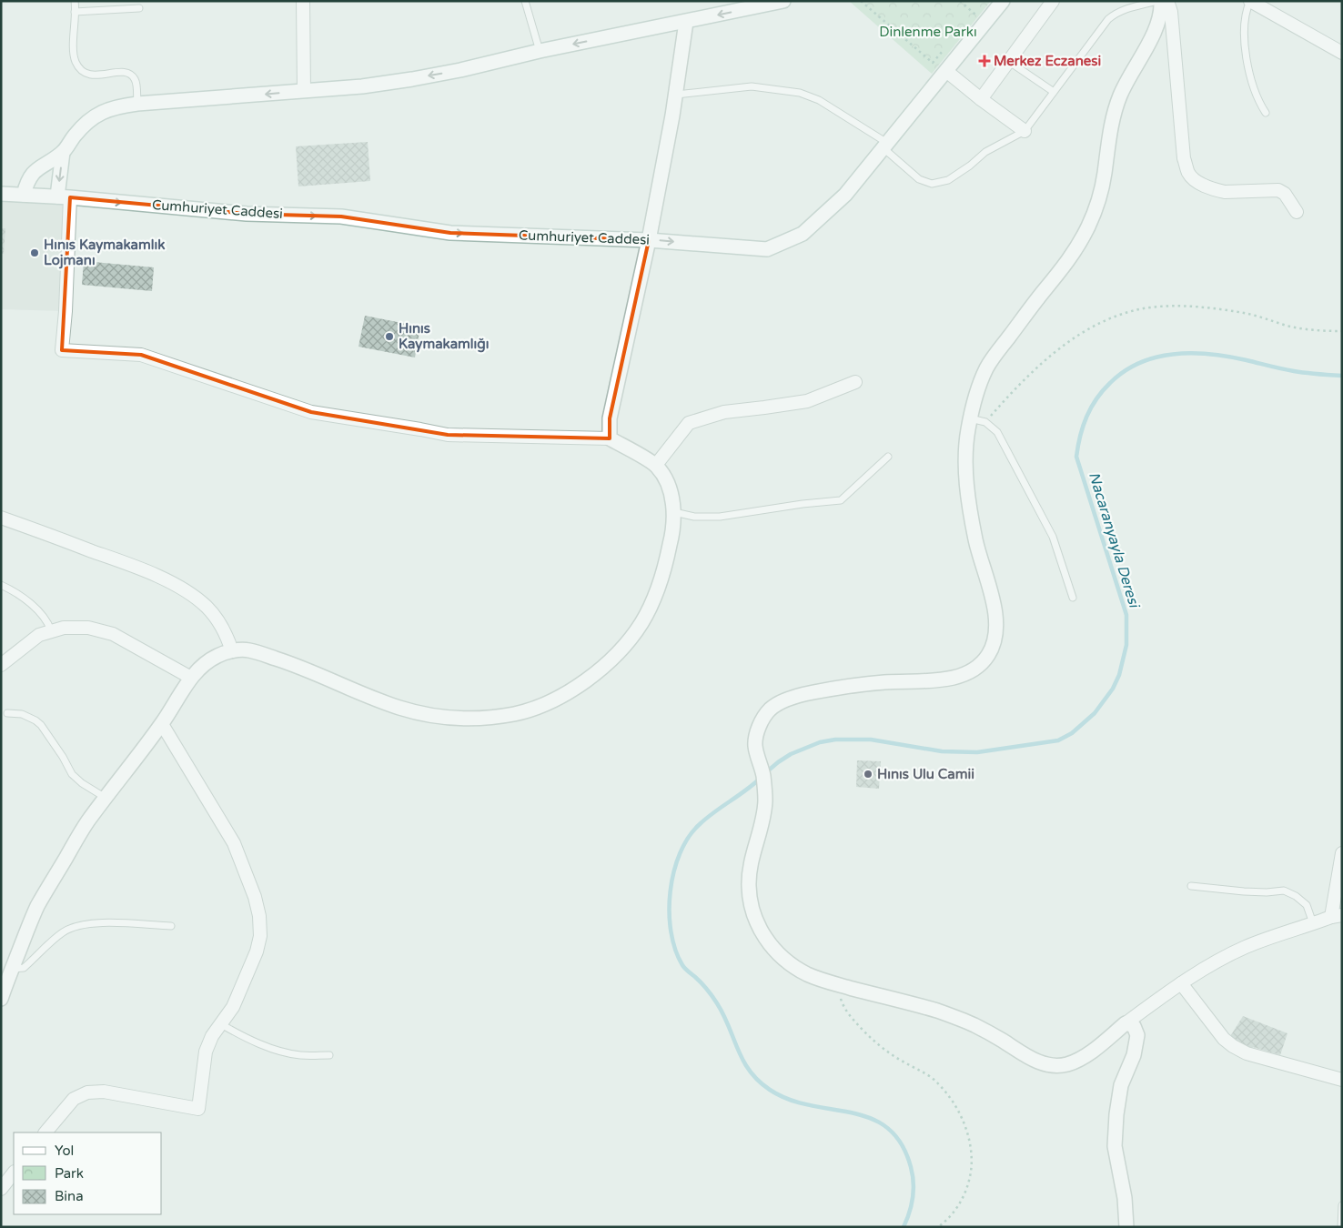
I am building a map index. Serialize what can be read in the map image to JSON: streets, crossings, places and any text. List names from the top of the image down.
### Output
{
  "streets": {
    "street": ["Cumhuriyet Caddesi"]
  },
  "one_way": ["Cumhuriyet Caddesi"],
  "water": ["Nacaranyayla Deresi"],
  "parks": ["Dinlenme Parkı"],
  "places": {
    "health": ["Merkez Eczanesi"],
    "other": ["Hınıs Kaymakamlık Lojmanı", "Hınıs Kaymakamlığı", "Hınıs Ulu Camii"]
  },
  "legend": ["Yol", "Park", "Bina"]
}
